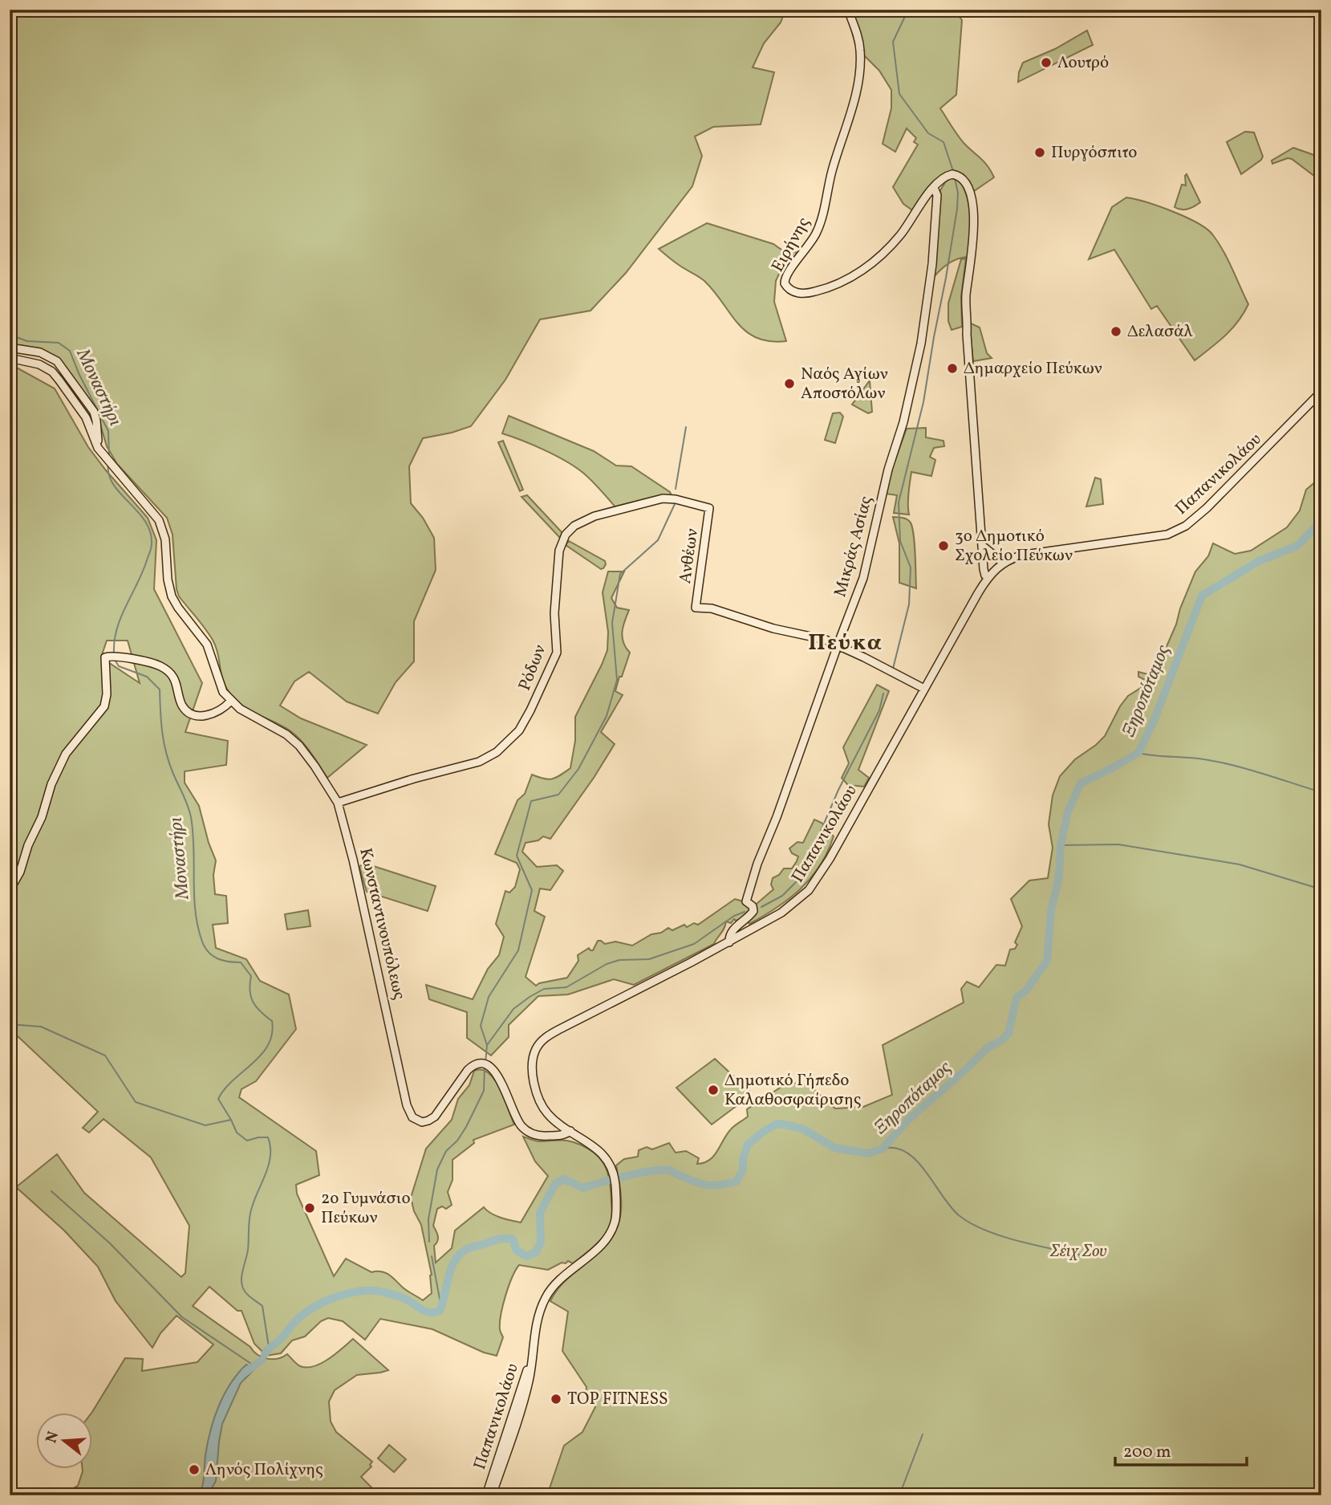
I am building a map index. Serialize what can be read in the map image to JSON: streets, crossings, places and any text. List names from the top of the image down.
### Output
{
  "streets": {
    "street": [
      "Ειρήνης",
      "Παπανικολάου",
      "Μικράς Ασίας",
      "Ανθέων",
      "Ρόδων",
      "Κωνσταντινουπόλεως"
    ]
  },
  "crossings": [
    ["Ειρήνης", "Παπανικολάου"],
    ["Ειρήνης", "Μικράς Ασίας"],
    ["Παπανικολάου", "Μικράς Ασίας"],
    ["Παπανικολάου", "Κωνσταντινουπόλεως"],
    ["Μικράς Ασίας", "Ανθέων"],
    ["Ανθέων", "Ρόδων"],
    ["Ρόδων", "Κωνσταντινουπόλεως"]
  ],
  "districts": ["Πεύκα"],
  "water": ["Μοναστήρι", "Ξηροπόταμος"],
  "parks": ["Σέιχ Σου"],
  "places": [
    "Λουτρό",
    "Πυργόσπιτο",
    "Δελασάλ",
    "Δημαρχείο Πεύκων",
    "Ναός Αγίων Αποστόλων",
    "3ο Δημοτικό Σχολείο Πεύκων",
    "Δημοτικό Γήπεδο Καλαθοσφαίρισης",
    "2ο Γυμνάσιο Πεύκων",
    "TOP FITNESS",
    "Ληνός Πολίχνης"
  ],
  "scale_bar": "200 m",
  "north": "left"
}
